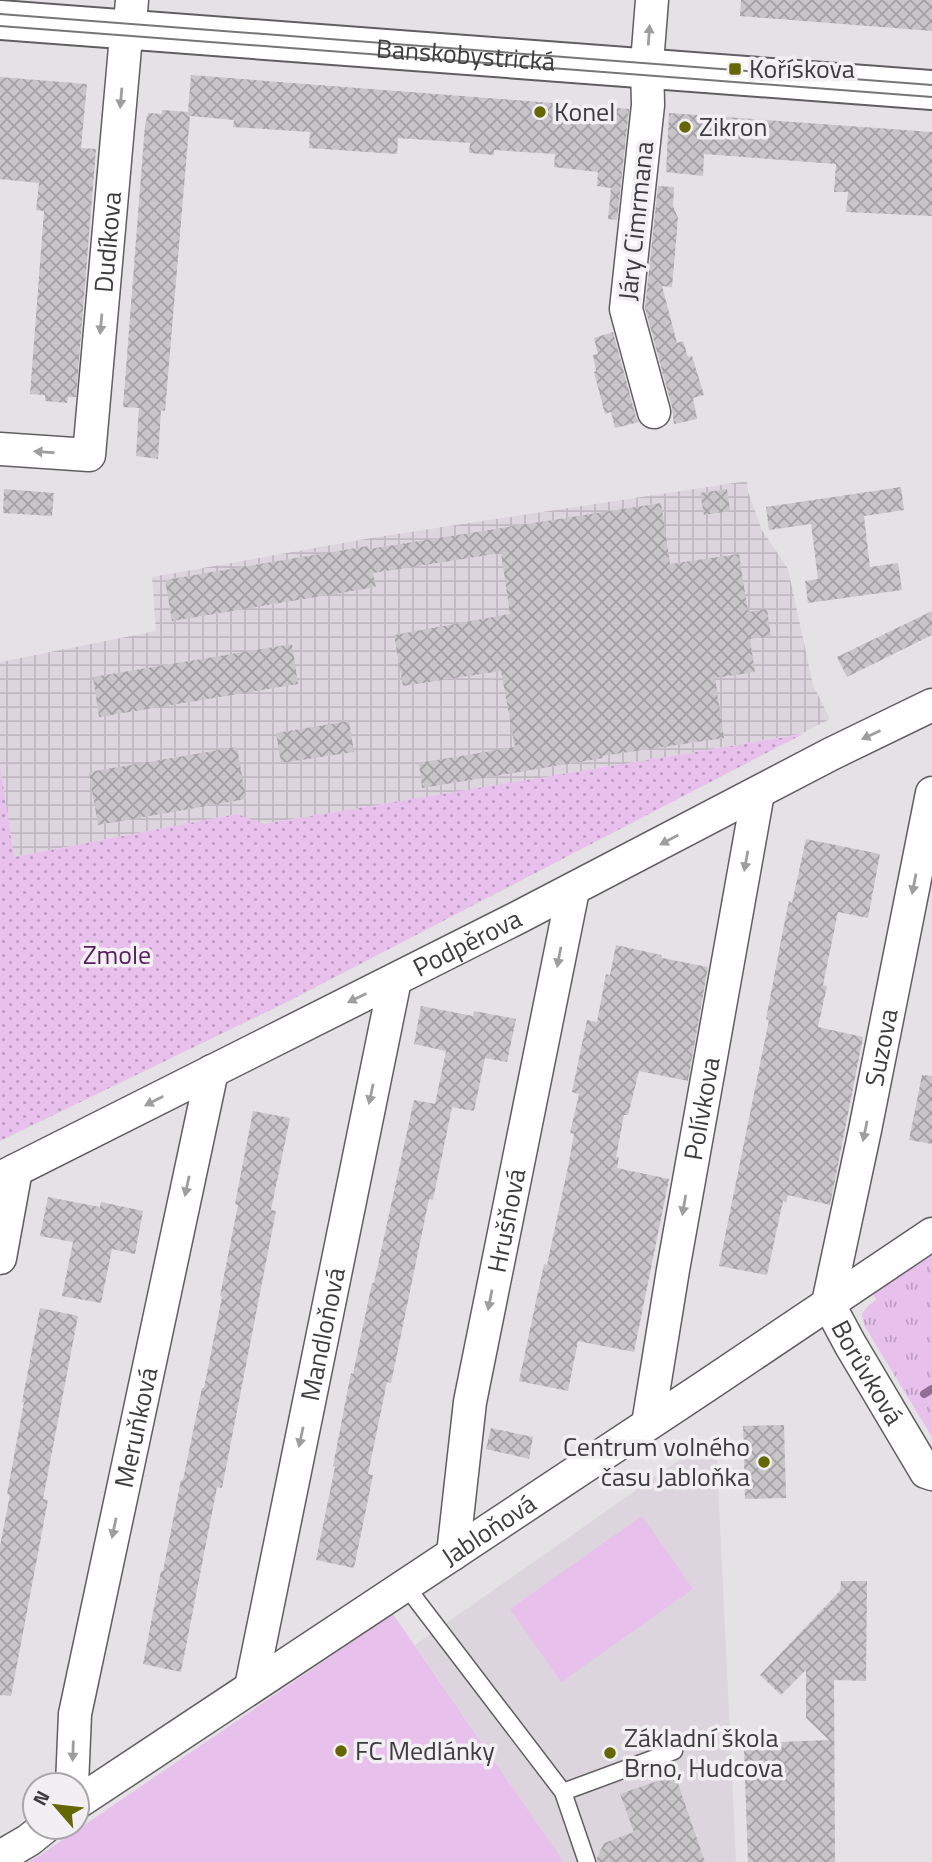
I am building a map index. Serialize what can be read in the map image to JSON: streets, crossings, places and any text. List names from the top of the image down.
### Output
{
  "streets": {
    "street": [
      "Banskobystrická",
      "Járy Cimrmana",
      "Dudíkova",
      "Podpěrova",
      "Suzova",
      "Polívkova",
      "Hrušňová",
      "Mandloňová",
      "Borůvková",
      "Meruňková",
      "Jabloňová"
    ]
  },
  "crossings": [
    ["Banskobystrická", "Járy Cimrmana"],
    ["Banskobystrická", "Dudíkova"],
    ["Podpěrova", "Polívkova"],
    ["Podpěrova", "Hrušňová"],
    ["Podpěrova", "Mandloňová"],
    ["Podpěrova", "Meruňková"],
    ["Suzova", "Borůvková"],
    ["Suzova", "Jabloňová"],
    ["Polívkova", "Jabloňová"],
    ["Hrušňová", "Jabloňová"],
    ["Mandloňová", "Jabloňová"],
    ["Borůvková", "Jabloňová"]
  ],
  "one_way": [
    "Dudíkova",
    "Podpěrova",
    "Suzova",
    "Polívkova",
    "Hrušňová",
    "Mandloňová",
    "Meruňková"
  ],
  "parks": ["Zmole"],
  "places": {
    "transit": ["Kořískova"],
    "other": [
      "Konel",
      "Zikron",
      "Centrum volného času Jabloňka",
      "FC Medlánky",
      "Základní škola Brno, Hudcova"
    ]
  },
  "north": "top left"
}
